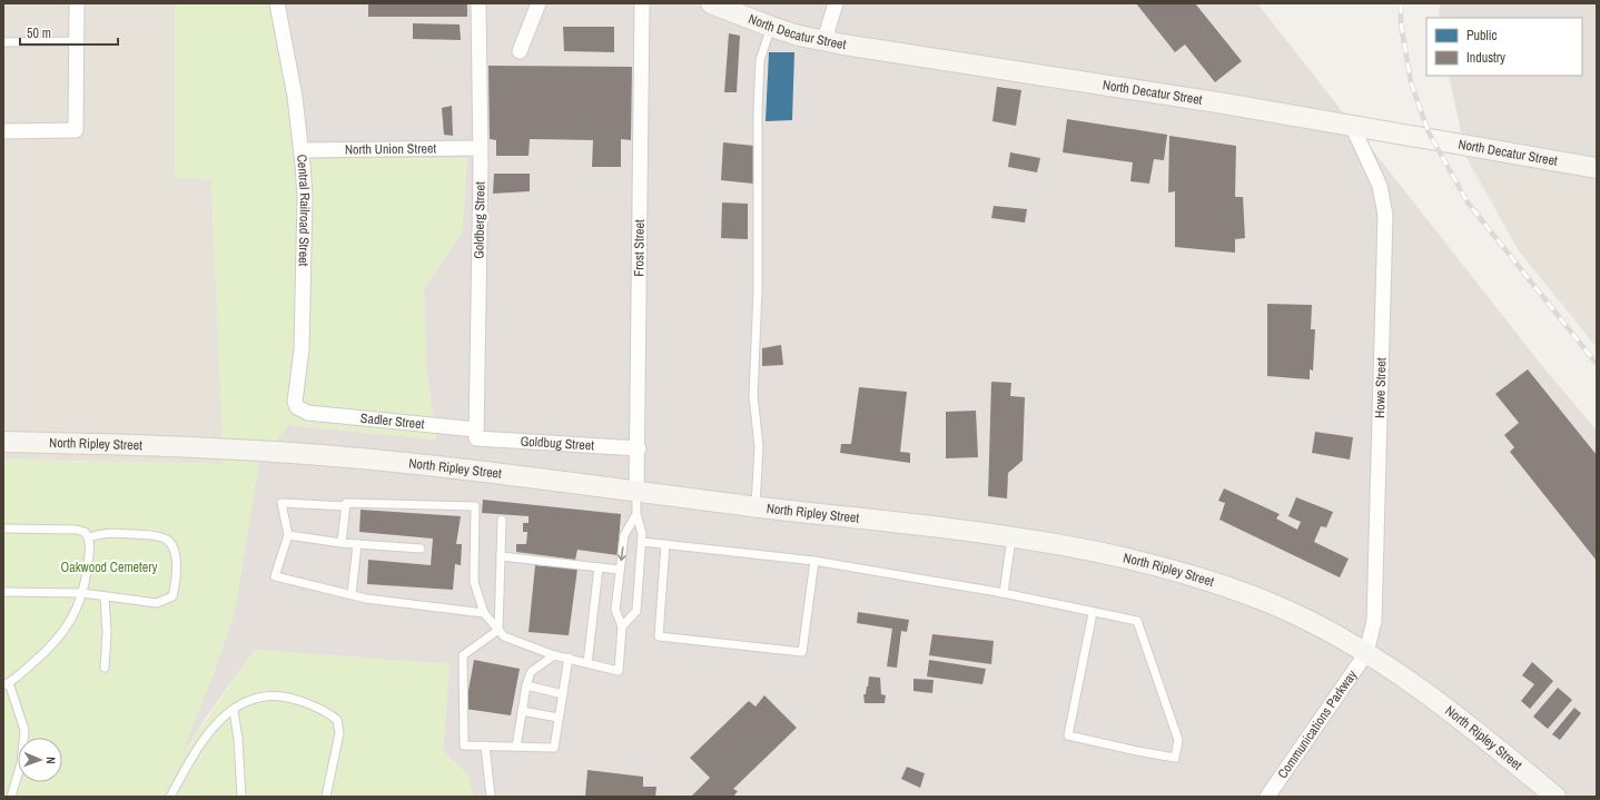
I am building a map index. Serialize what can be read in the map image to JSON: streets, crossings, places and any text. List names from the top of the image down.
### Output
{
  "streets": {
    "main road": ["North Decatur Street", "North Ripley Street"],
    "street": [
      "North Union Street",
      "Central Railroad Street",
      "Goldberg Street",
      "Frost Street",
      "Howe Street",
      "Sadler Street",
      "Goldbug Street",
      "Communications Parkway"
    ]
  },
  "crossings": [
    ["North Decatur Street", "Howe Street"],
    ["North Union Street", "Central Railroad Street"],
    ["North Union Street", "Goldberg Street"],
    ["Central Railroad Street", "Sadler Street"],
    ["Goldberg Street", "Sadler Street"],
    ["Goldberg Street", "Goldbug Street"],
    ["Frost Street", "Goldbug Street"],
    ["Frost Street", "North Ripley Street"],
    ["Howe Street", "North Ripley Street"],
    ["Howe Street", "Communications Parkway"],
    ["Sadler Street", "Goldbug Street"],
    ["North Ripley Street", "Communications Parkway"]
  ],
  "parks": ["Oakwood Cemetery"],
  "legend": ["Public", "Industry"],
  "scale_bar": "50 m",
  "north": "right"
}
